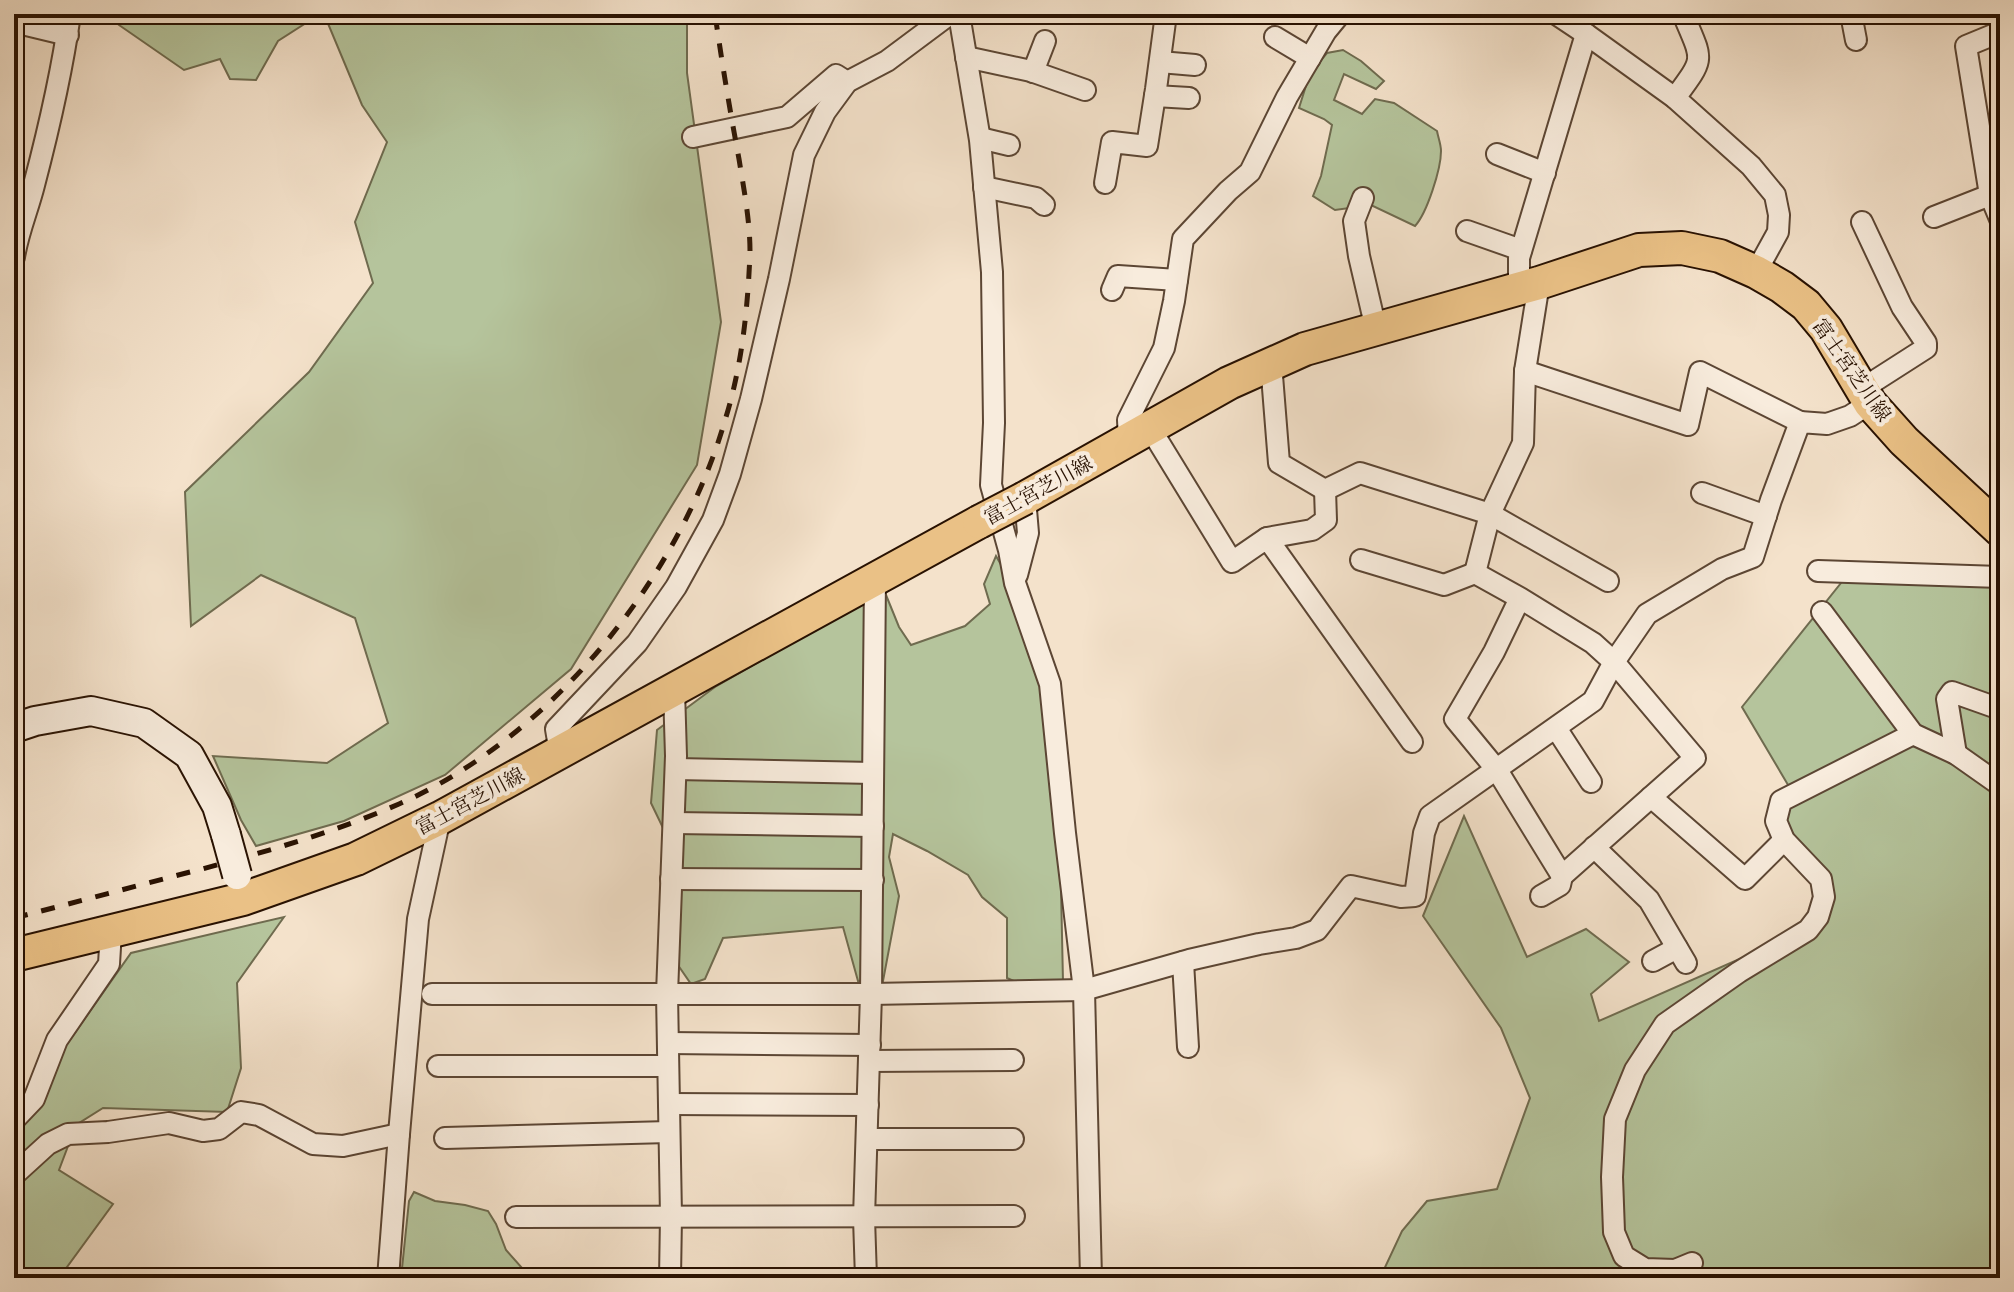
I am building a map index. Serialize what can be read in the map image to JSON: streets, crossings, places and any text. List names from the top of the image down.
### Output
{
  "streets": {
    "main road": ["富士宮芝川線"]
  }
}
